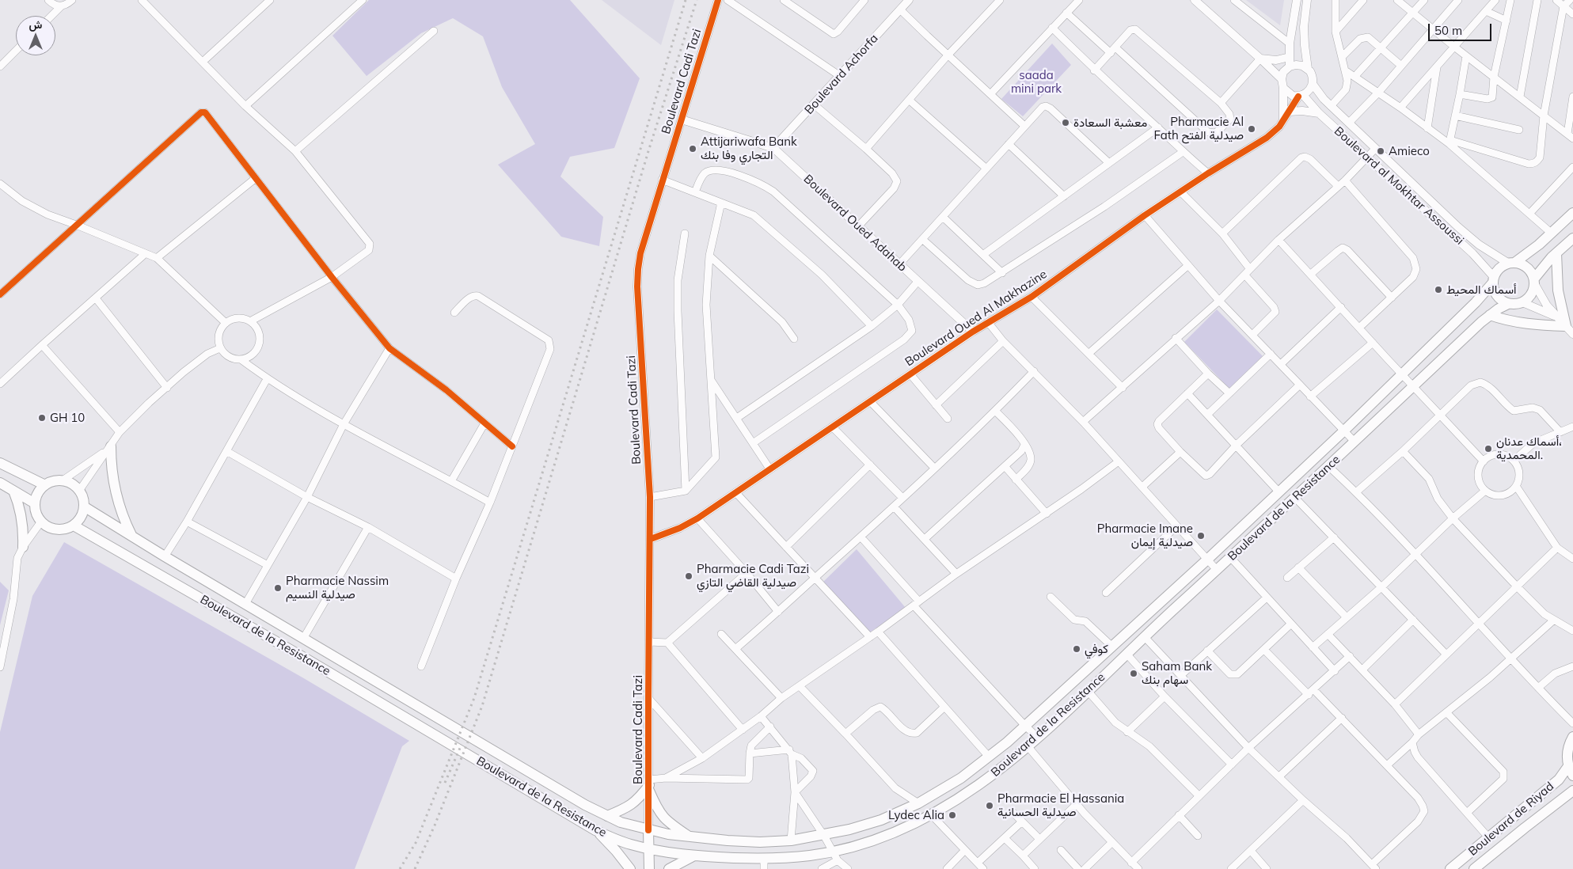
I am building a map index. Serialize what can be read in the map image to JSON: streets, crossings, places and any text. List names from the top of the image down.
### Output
{
  "streets": {
    "main road": ["Boulevard Cadi Tazi", "Boulevard de la Resistance", "Boulevard de Riyad"],
    "street": [
      "Boulevard Achorfa",
      "Boulevard al Mokhtar Assoussi",
      "Boulevard Oued Adahab",
      "Boulevard Oued Al Makhazine"
    ]
  },
  "crossings": [
    ["Boulevard Achorfa", "Boulevard Oued Adahab"],
    ["Boulevard Cadi Tazi", "Boulevard Oued Adahab"],
    ["Boulevard Cadi Tazi", "Boulevard Oued Al Makhazine"],
    ["Boulevard Cadi Tazi", "Boulevard de la Resistance"],
    ["Boulevard al Mokhtar Assoussi", "Boulevard Oued Al Makhazine"],
    ["Boulevard al Mokhtar Assoussi", "Boulevard de la Resistance"],
    ["Boulevard Oued Adahab", "Boulevard Oued Al Makhazine"]
  ],
  "parks": ["saada mini park"],
  "places": [
    "معشبة السعادة",
    "Pharmacie Al Fath صيدلية الفتح",
    "Attijariwafa Bank التجاري وفا بنك",
    "Amieco",
    "أسماك المحيط",
    "GH 10",
    "أسماك عدنان، المحمدية.",
    "Pharmacie Imane صيدلية إيمان",
    "Pharmacie Cadi Tazi صيدلية القاضي التازي",
    "Pharmacie Nassim صيدلية النسيم",
    "كوفي",
    "Saham Bank سهام بنك",
    "Pharmacie El Hassania صيدلية الحسانية",
    "Lydec Alia"
  ],
  "scale_bar": "50 m",
  "north": "top"
}
